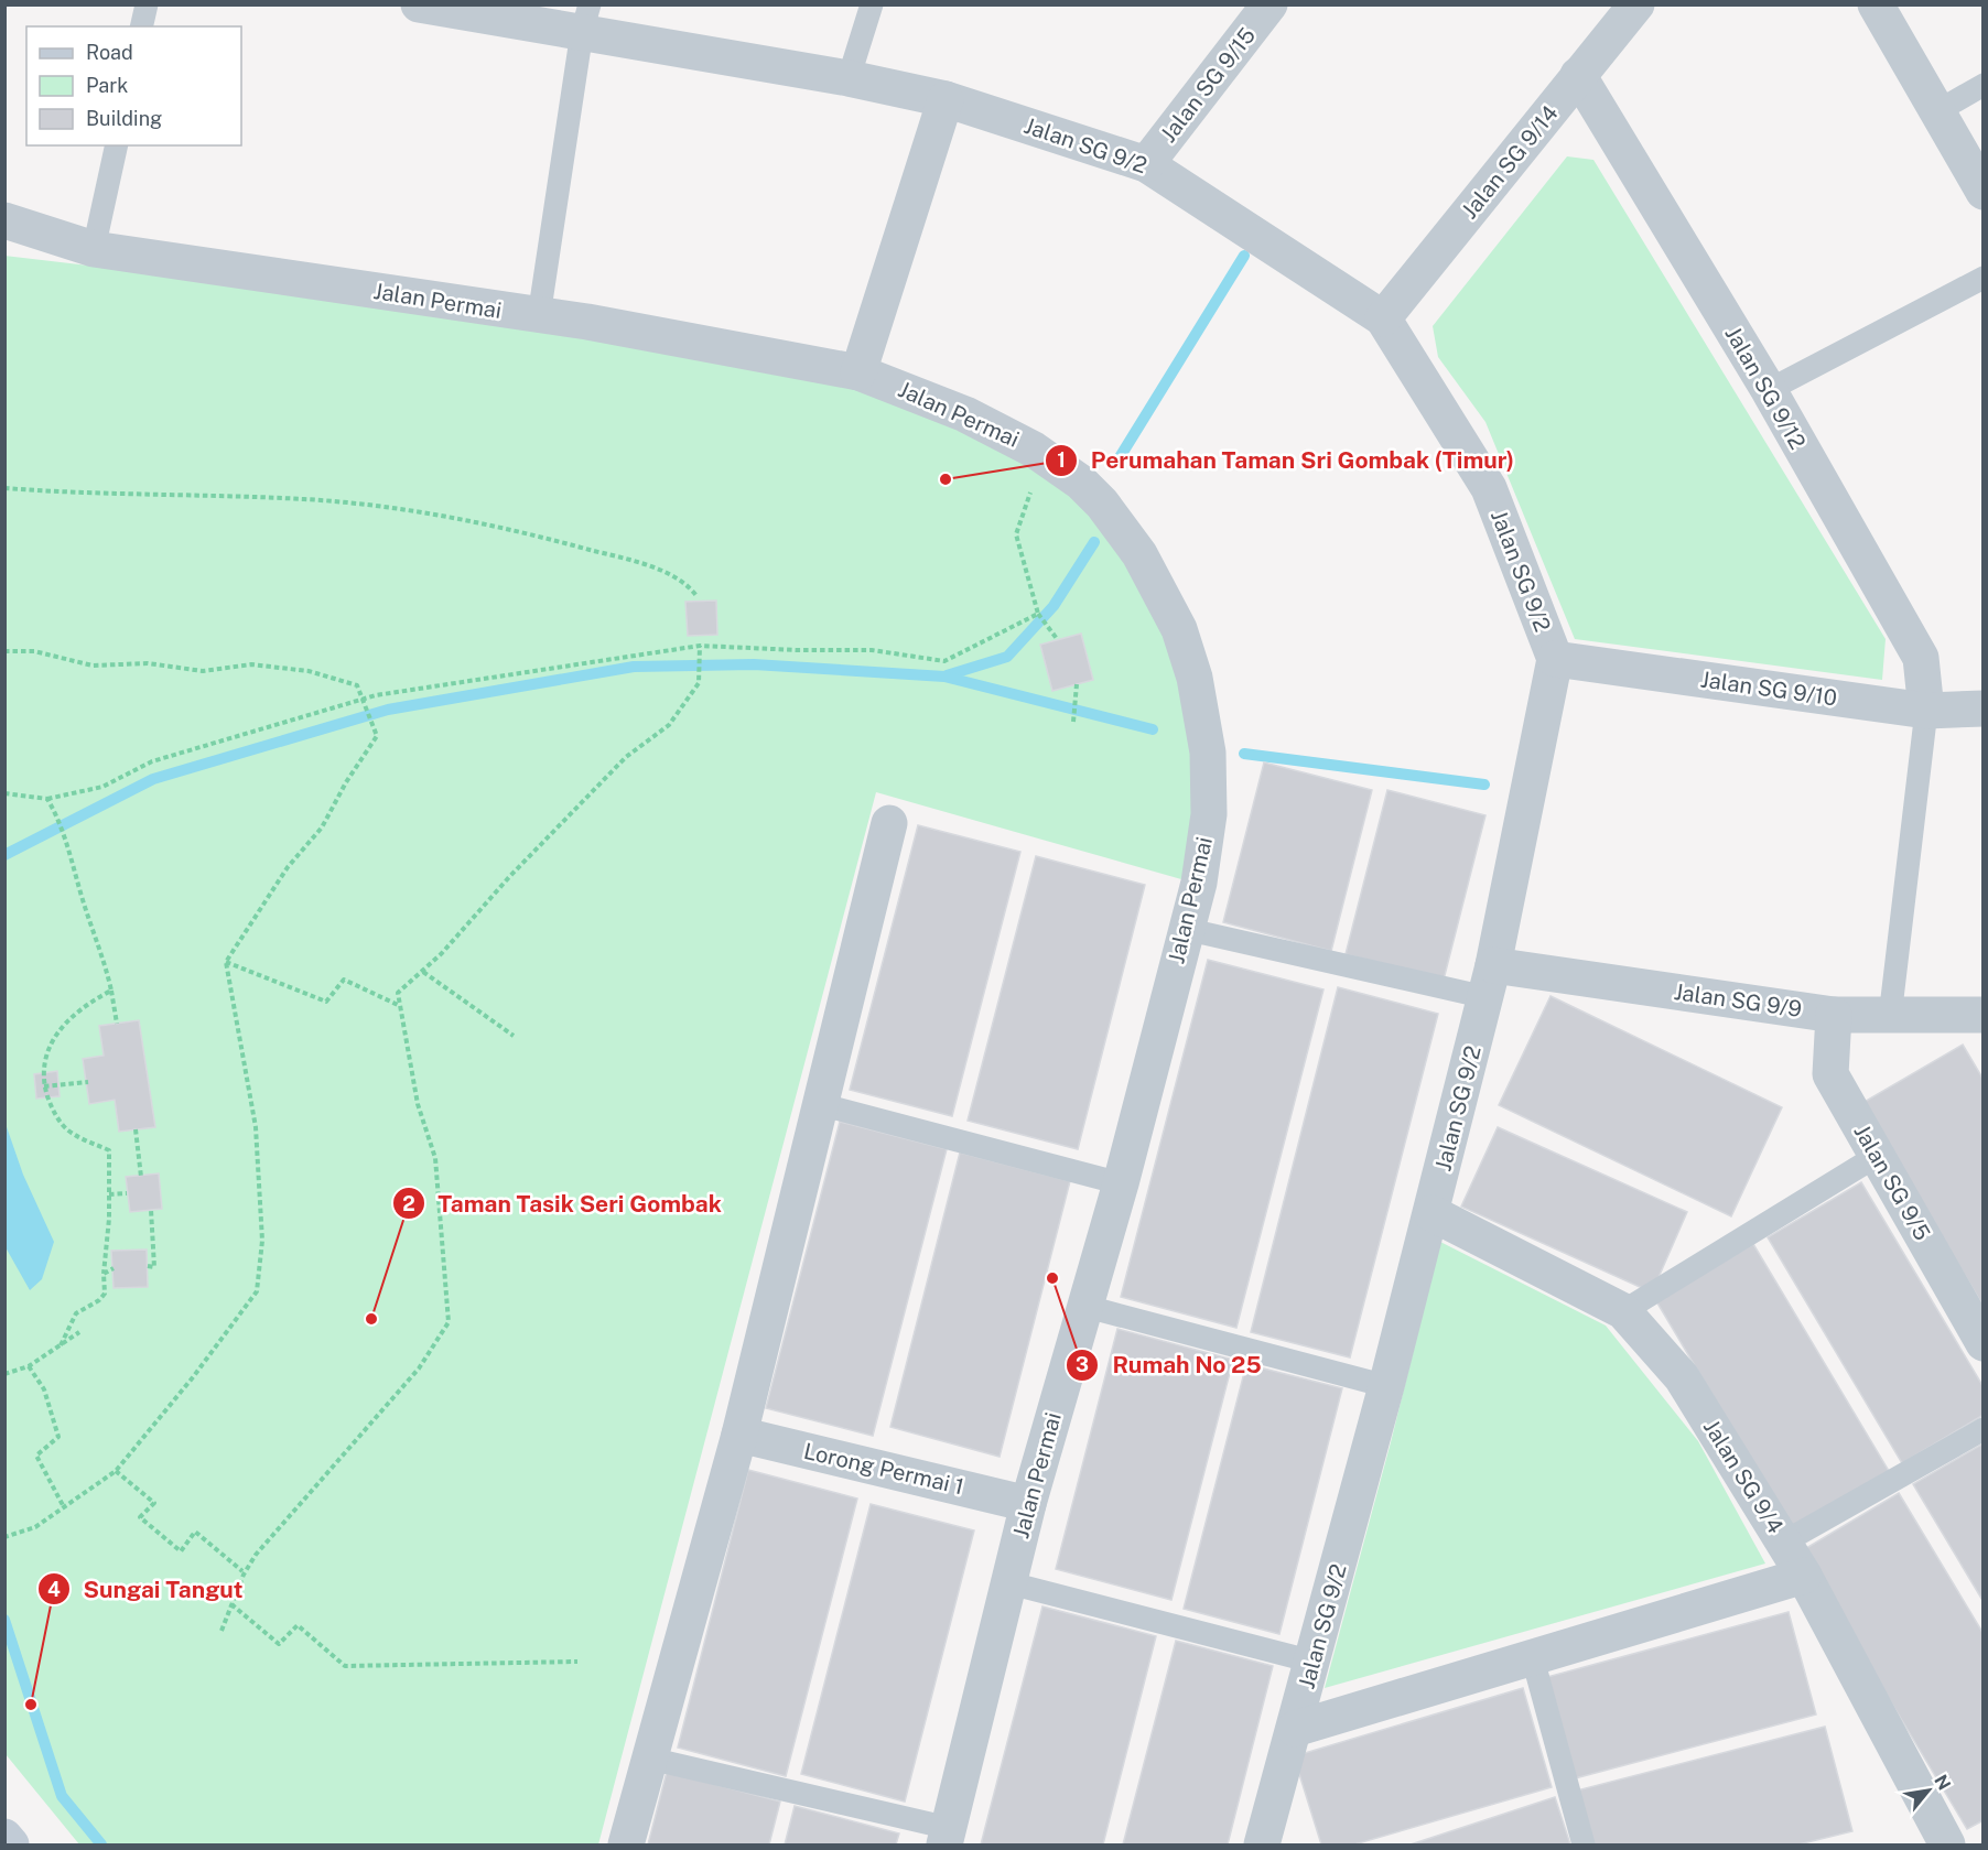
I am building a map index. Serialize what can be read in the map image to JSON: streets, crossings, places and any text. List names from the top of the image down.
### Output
{
  "streets": {
    "street": [
      "Jalan SG 9/15",
      "Jalan SG 9/2",
      "Jalan SG 9/14",
      "Jalan Permai",
      "Jalan SG 9/12",
      "Jalan SG 9/10",
      "Jalan SG 9/9",
      "Jalan SG 9/5",
      "Lorong Permai 1",
      "Jalan SG 9/4"
    ]
  },
  "crossings": [
    ["Jalan SG 9/15", "Jalan SG 9/2"],
    ["Jalan SG 9/2", "Jalan SG 9/14"],
    ["Jalan SG 9/2", "Jalan SG 9/10"],
    ["Jalan SG 9/2", "Jalan SG 9/9"],
    ["Jalan SG 9/2", "Jalan SG 9/4"],
    ["Jalan SG 9/14", "Jalan SG 9/12"],
    ["Jalan Permai", "Lorong Permai 1"],
    ["Jalan SG 9/12", "Jalan SG 9/10"],
    ["Jalan SG 9/9", "Jalan SG 9/5"]
  ],
  "places": [
    "Perumahan Taman Sri Gombak (Timur)",
    "Rumah No 25",
    "Taman Tasik Seri Gombak",
    "Sungai Tangut"
  ],
  "legend": ["Road", "Park", "Building"],
  "north": "top right"
}
